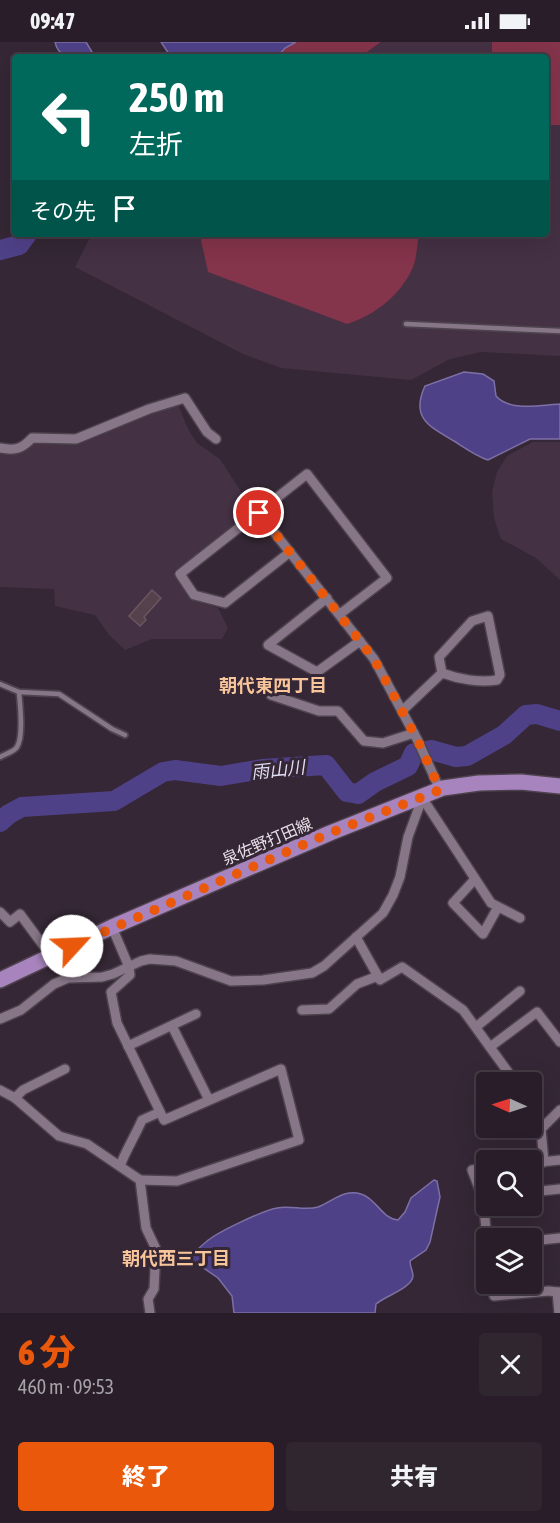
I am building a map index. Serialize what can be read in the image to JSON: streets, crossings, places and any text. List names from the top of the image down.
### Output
{
  "streets": {
    "main road": ["泉佐野打田線"]
  },
  "districts": ["朝代東四丁目", "朝代西三丁目"],
  "water": ["雨山川"],
  "north": "left",
  "page": {
    "status": "09:47",
    "turn": ["250 m", "左折"],
    "then": "その先",
    "heading": ["6 分", "460 m · 09:53"],
    "buttons": ["終了", "共有"]
  }
}
